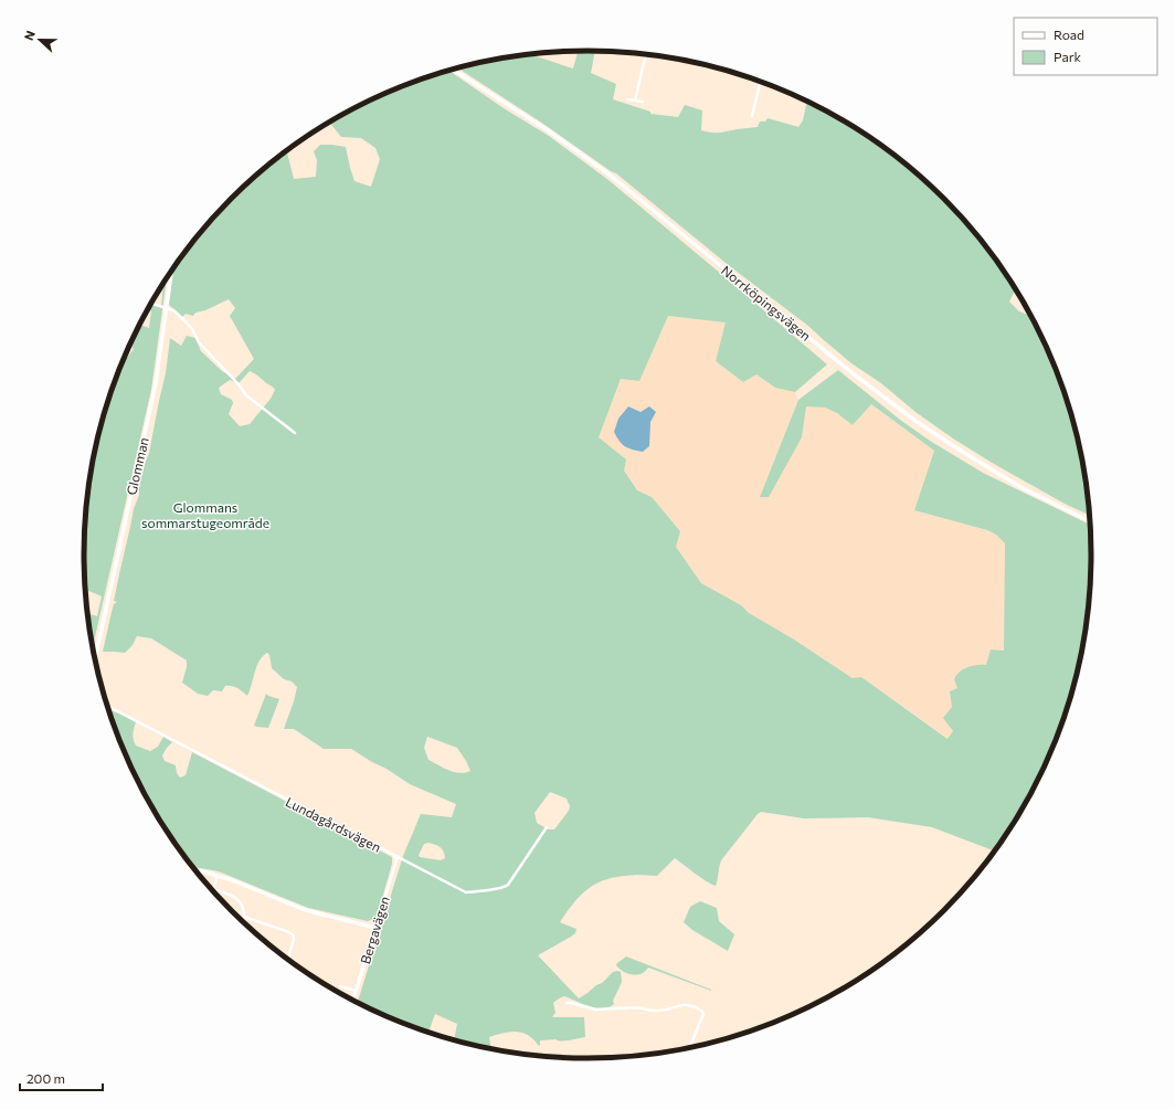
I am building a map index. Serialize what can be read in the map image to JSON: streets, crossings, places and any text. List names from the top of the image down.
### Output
{
  "streets": {
    "main road": ["Norrköpingsvägen", "Glomman", "Bergavägen"],
    "street": ["Lundagårdsvägen"]
  },
  "crossings": [
    ["Lundagårdsvägen", "Bergavägen"]
  ],
  "parks": ["Glommans sommarstugeområde"],
  "legend": ["Road", "Park"],
  "scale_bar": "200 m",
  "north": "left"
}
